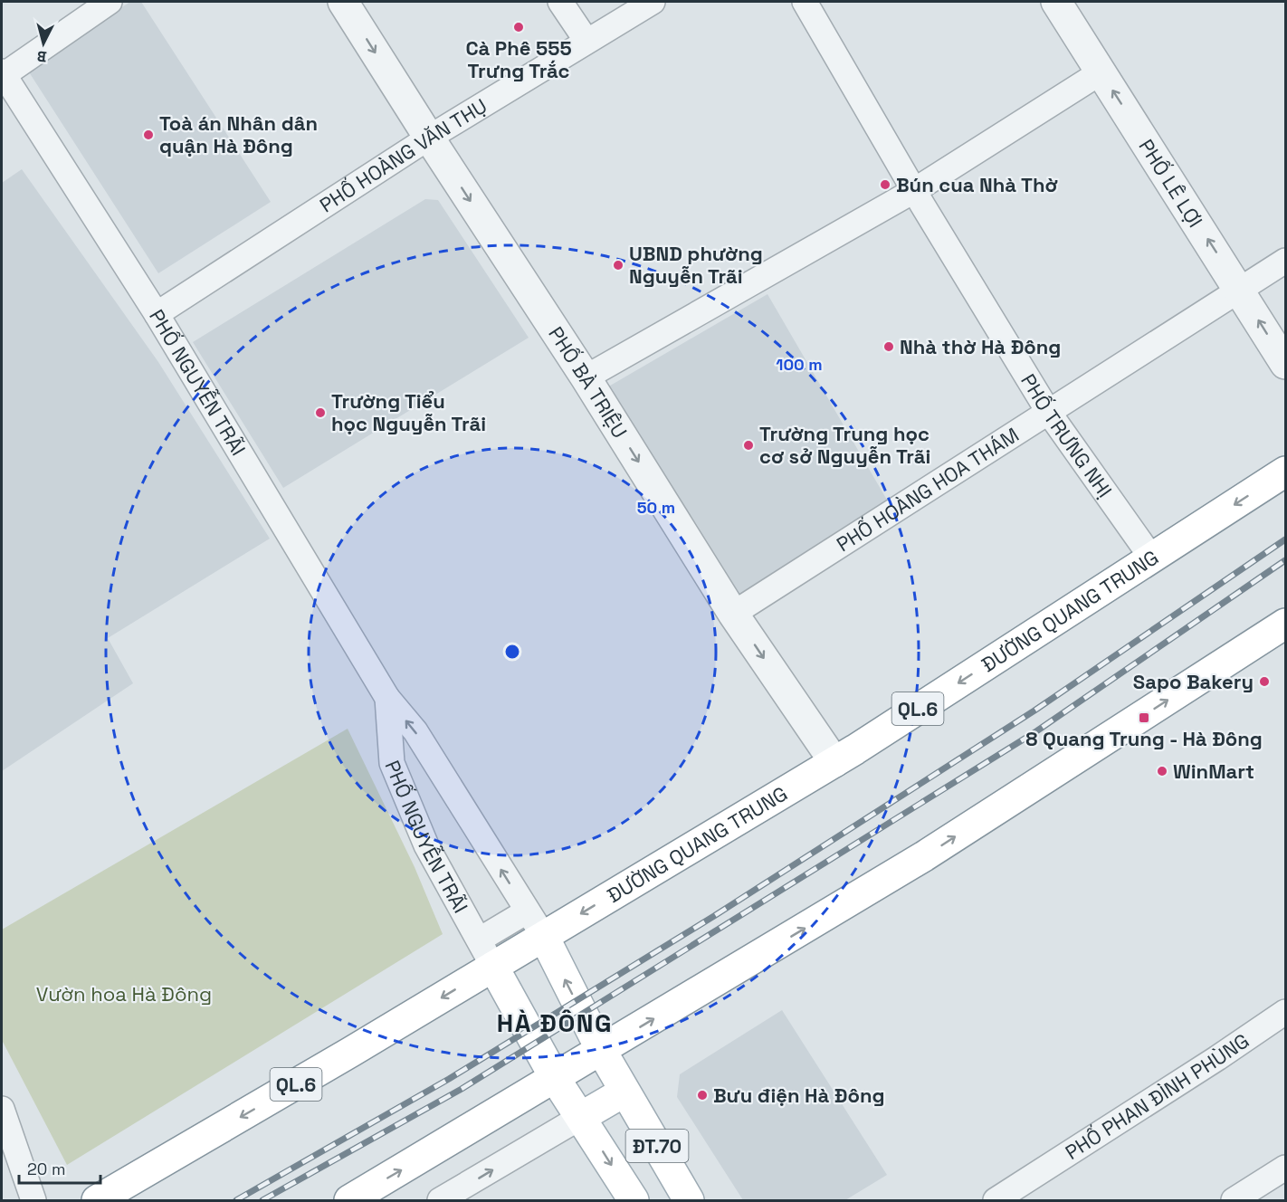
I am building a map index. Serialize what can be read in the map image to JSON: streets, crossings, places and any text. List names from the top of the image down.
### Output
{
  "streets": {
    "main road": ["ĐƯỜNG QUANG TRUNG", "QL.6", "ĐT.70"],
    "street": [
      "PHỐ HOÀNG VĂN THỤ",
      "PHỐ LÊ LỢI",
      "PHỐ BÀ TRIỆU",
      "PHỐ NGUYỄN TRÃI",
      "PHỐ TRƯNG NHỊ",
      "PHỐ HOÀNG HOA THÁM",
      "PHỐ PHAN ĐÌNH PHÙNG"
    ]
  },
  "crossings": [
    ["PHỐ HOÀNG VĂN THỤ", "PHỐ BÀ TRIỆU"],
    ["PHỐ HOÀNG VĂN THỤ", "PHỐ NGUYỄN TRÃI"],
    ["PHỐ LÊ LỢI", "PHỐ HOÀNG HOA THÁM"],
    ["PHỐ BÀ TRIỆU", "PHỐ HOÀNG HOA THÁM"],
    ["PHỐ BÀ TRIỆU", "ĐƯỜNG QUANG TRUNG"],
    ["PHỐ NGUYỄN TRÃI", "ĐƯỜNG QUANG TRUNG"],
    ["PHỐ NGUYỄN TRÃI", "ĐT.70"],
    ["PHỐ TRƯNG NHỊ", "PHỐ HOÀNG HOA THÁM"],
    ["PHỐ TRƯNG NHỊ", "ĐƯỜNG QUANG TRUNG"],
    ["ĐƯỜNG QUANG TRUNG", "ĐT.70"]
  ],
  "one_way": ["PHỐ LÊ LỢI", "PHỐ BÀ TRIỆU"],
  "districts": ["HÀ ĐÔNG"],
  "parks": ["Vườn hoa Hà Đông"],
  "places": {
    "other": [
      "Cà Phê 555 Trưng Trắc",
      "Toà án Nhân dân quận Hà Đông",
      "Bún cua Nhà Thờ",
      "UBND phường Nguyễn Trãi",
      "Nhà thờ Hà Đông",
      "Trường Tiểu học Nguyễn Trãi",
      "Trường Trung học cơ sở Nguyễn Trãi",
      "Sapo Bakery",
      "WinMart",
      "Bưu điện Hà Đông"
    ],
    "transit": ["8 Quang Trung - Hà Đông"]
  },
  "scale_bar": "20 m",
  "north": "bottom",
  "rings": ["100 m", "50 m"]
}
